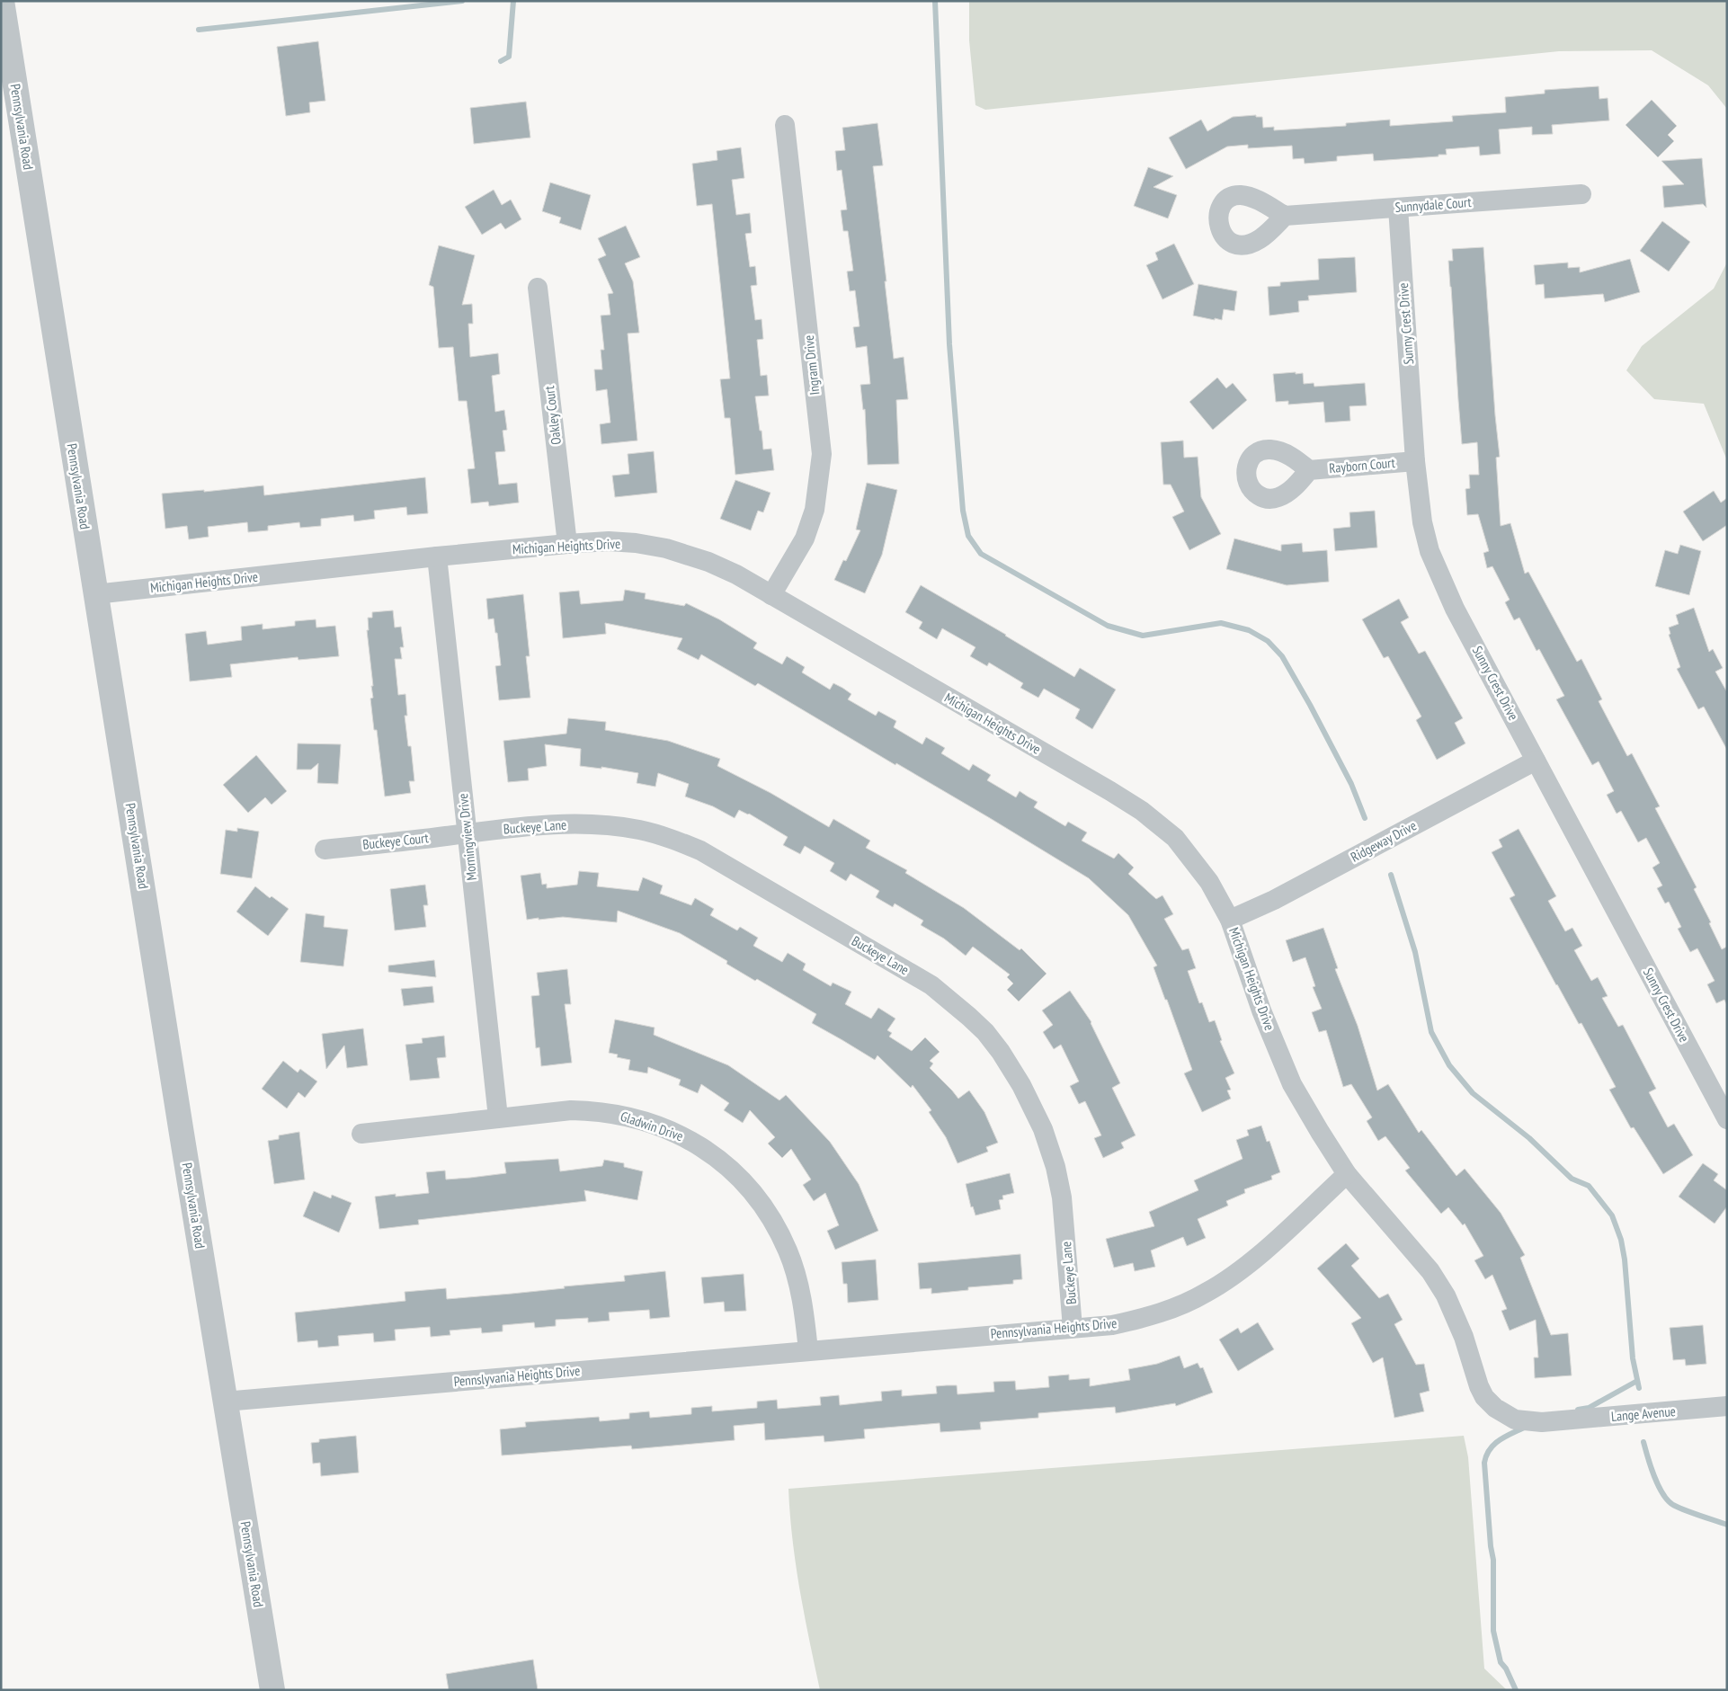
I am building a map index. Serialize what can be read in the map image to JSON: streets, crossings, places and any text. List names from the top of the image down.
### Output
{
  "streets": {
    "street": [
      "Pennsylvania Road",
      "Sunnydale Court",
      "Sunny Crest Drive",
      "Ingram Drive",
      "Oakley Court",
      "Rayborn Court",
      "Michigan Heights Drive",
      "Buckeye Lane",
      "Morningview Drive",
      "Buckeye Court",
      "Ridgeway Drive",
      "Gladwin Drive",
      "Pennsylvania Heights Drive",
      "Pennslyvania Heights Drive",
      "Lange Avenue"
    ]
  },
  "crossings": [
    ["Pennsylvania Road", "Michigan Heights Drive"],
    ["Pennsylvania Road", "Pennslyvania Heights Drive"],
    ["Sunnydale Court", "Sunny Crest Drive"],
    ["Sunny Crest Drive", "Rayborn Court"],
    ["Sunny Crest Drive", "Ridgeway Drive"],
    ["Ingram Drive", "Michigan Heights Drive"],
    ["Oakley Court", "Michigan Heights Drive"],
    ["Michigan Heights Drive", "Morningview Drive"],
    ["Michigan Heights Drive", "Ridgeway Drive"],
    ["Michigan Heights Drive", "Pennsylvania Heights Drive"],
    ["Michigan Heights Drive", "Lange Avenue"],
    ["Buckeye Lane", "Morningview Drive"],
    ["Buckeye Lane", "Buckeye Court"],
    ["Buckeye Lane", "Pennsylvania Heights Drive"],
    ["Morningview Drive", "Buckeye Court"],
    ["Morningview Drive", "Gladwin Drive"],
    ["Gladwin Drive", "Pennsylvania Heights Drive"],
    ["Gladwin Drive", "Pennslyvania Heights Drive"],
    ["Pennsylvania Heights Drive", "Pennslyvania Heights Drive"]
  ]
}
